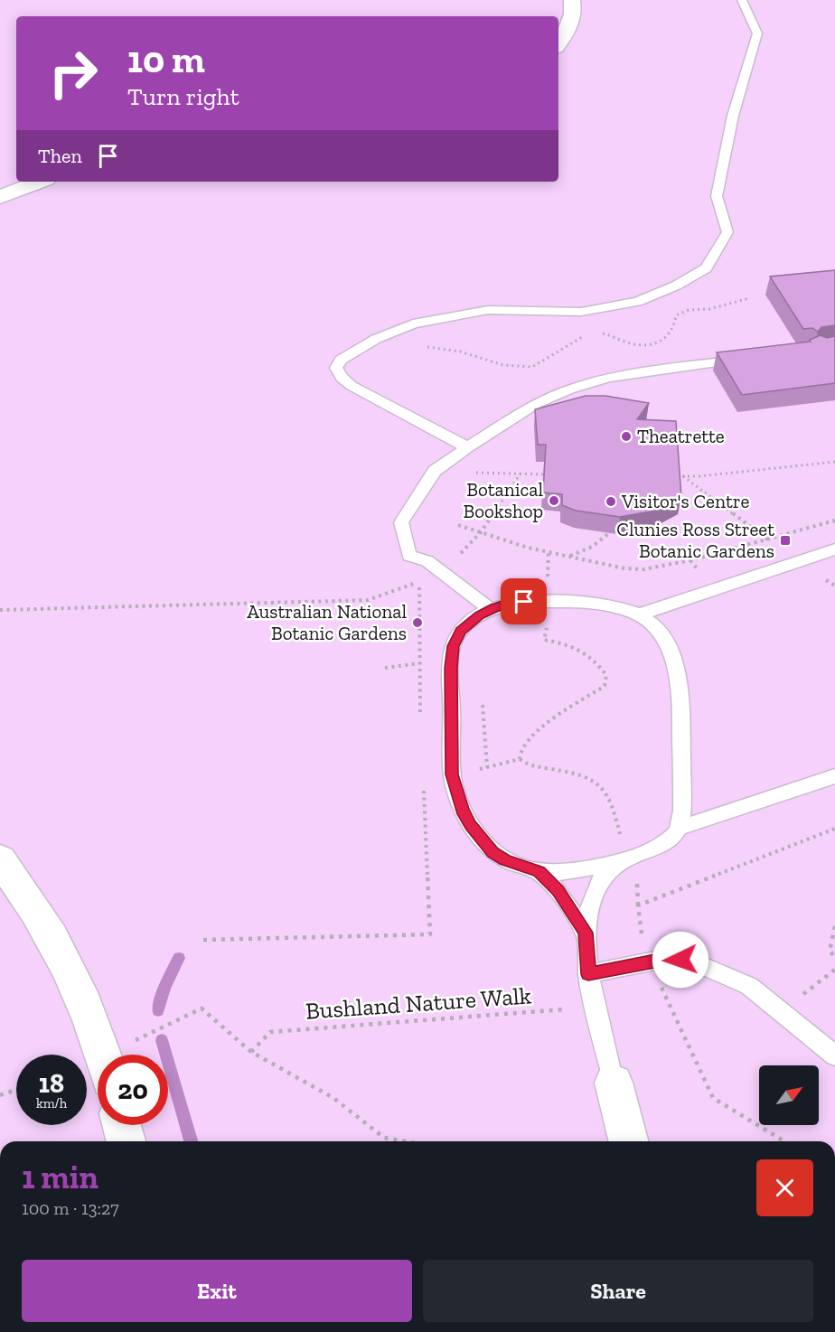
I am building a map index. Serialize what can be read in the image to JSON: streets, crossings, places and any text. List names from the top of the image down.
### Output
{
  "streets": {
    "path": ["Bushland Nature Walk"]
  },
  "places": {
    "other": [
      "Theatrette",
      "Botanical Bookshop",
      "Visitor's Centre",
      "Australian National Botanic Gardens"
    ],
    "transit": ["Clunies Ross Street Botanic Gardens"]
  },
  "north": "top right",
  "page": {
    "turn": ["10 m", "Turn right"],
    "then": "Then",
    "speed": "18 km/h",
    "limit": "20",
    "heading": ["1 min", "100 m · 13:27"],
    "buttons": ["Exit", "Share"]
  }
}
